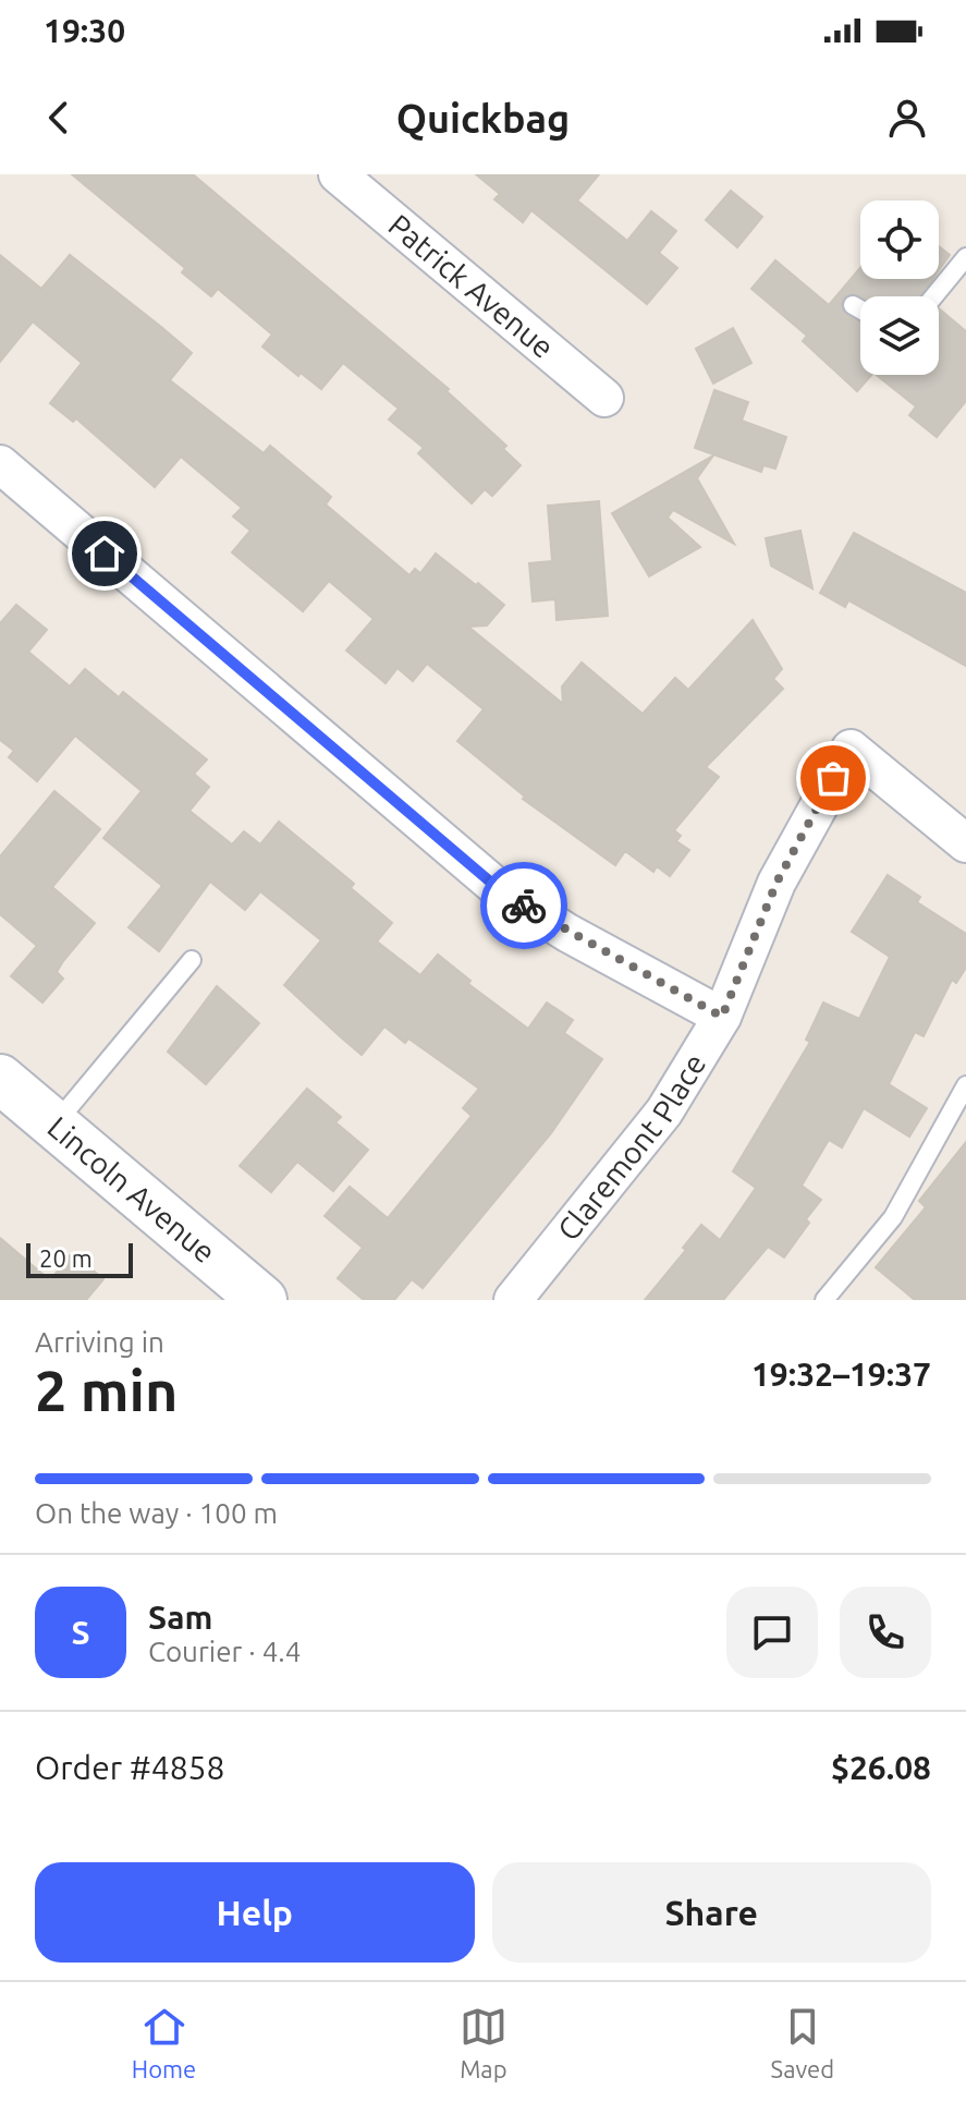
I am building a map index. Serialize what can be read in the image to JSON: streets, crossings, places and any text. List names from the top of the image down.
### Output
{
  "streets": {
    "street": ["Patrick Avenue", "Claremont Place", "Lincoln Avenue"]
  },
  "scale_bar": "20 m",
  "page": {
    "status": "19:30",
    "header": "Quickbag",
    "scale": "20 m",
    "heading": ["2 min", "Arriving in", "19:32–19:37"],
    "panel": [
      "Sam",
      "Courier · 4.4",
      "Order #4858",
      "$26.08"
    ],
    "bar": "On the way · 100 m",
    "round": "S",
    "buttons": ["Help", "Share"],
    "tabs": ["Home", "Map", "Saved"]
  }
}
